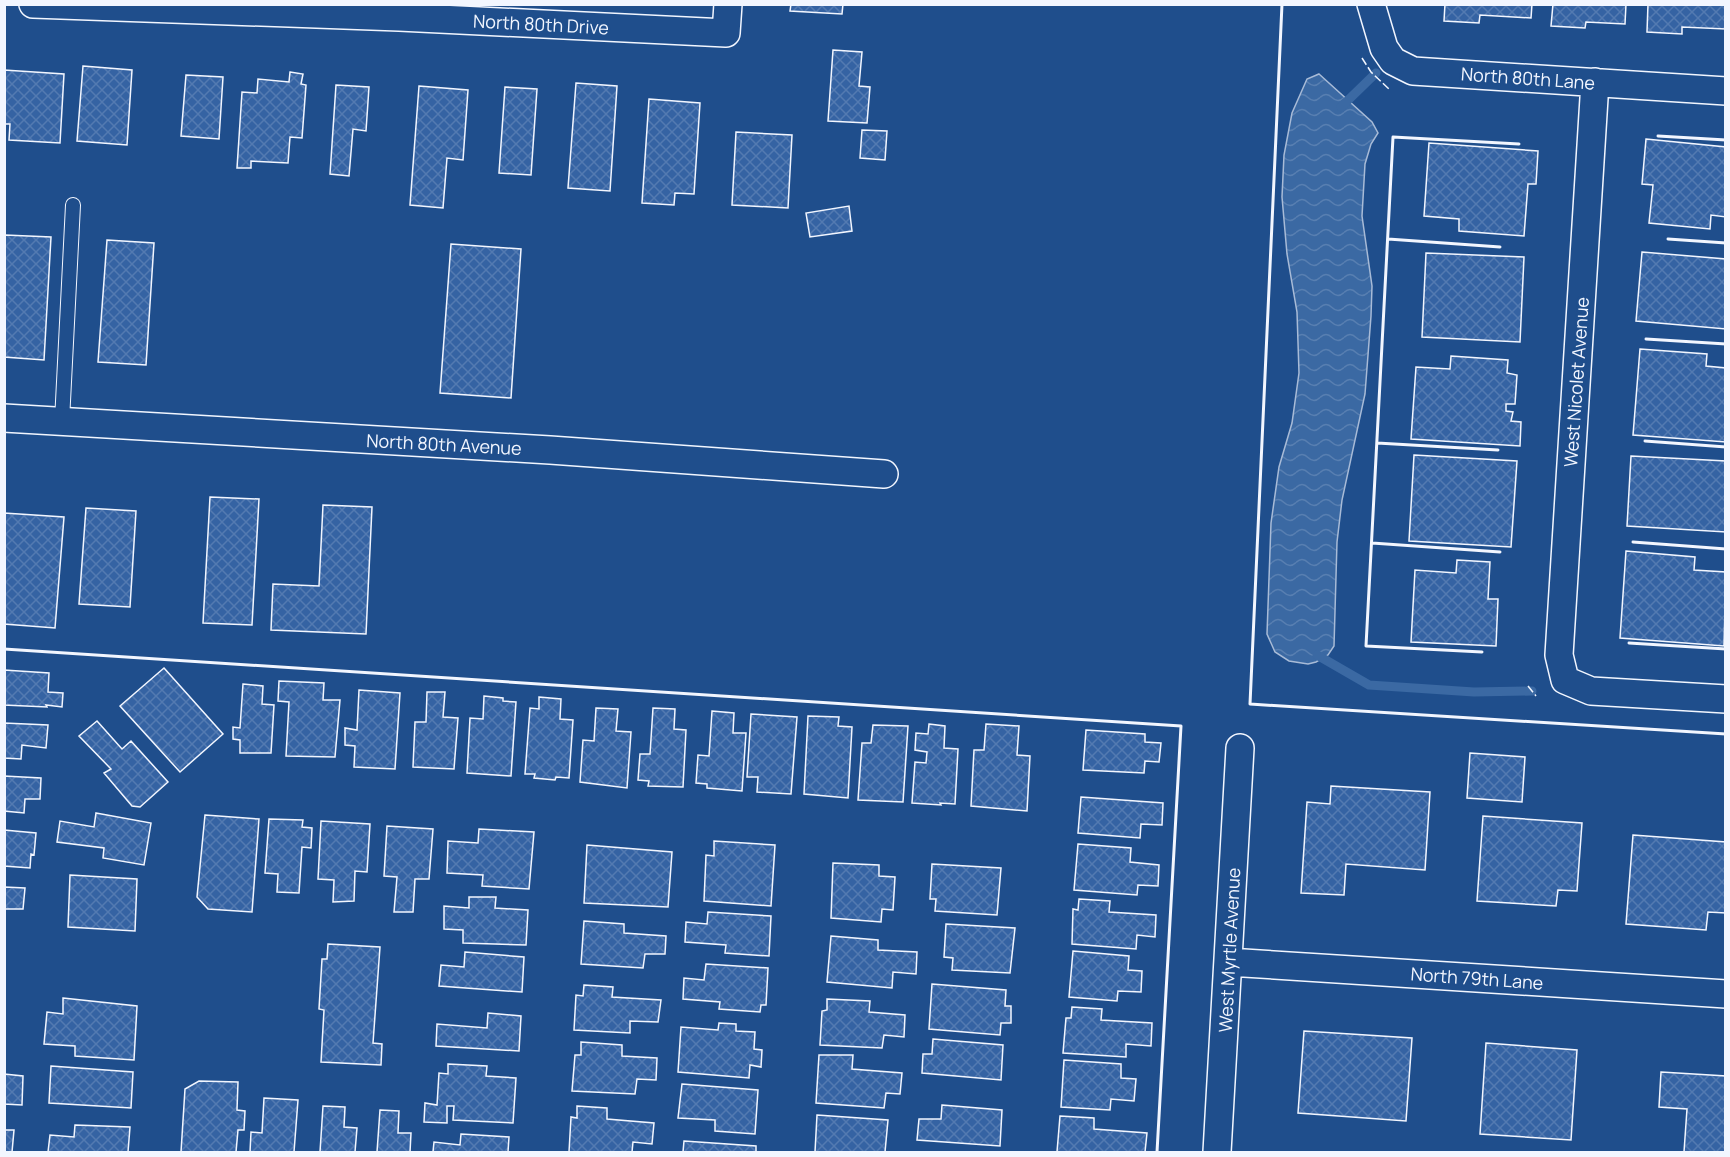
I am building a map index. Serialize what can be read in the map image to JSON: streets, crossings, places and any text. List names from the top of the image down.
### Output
{
  "streets": {
    "street": [
      "North 80th Drive",
      "North 80th Lane",
      "West Nicolet Avenue",
      "North 80th Avenue",
      "West Myrtle Avenue",
      "North 79th Lane"
    ]
  },
  "crossings": [
    ["North 80th Lane", "West Nicolet Avenue"],
    ["West Myrtle Avenue", "North 79th Lane"]
  ]
}
